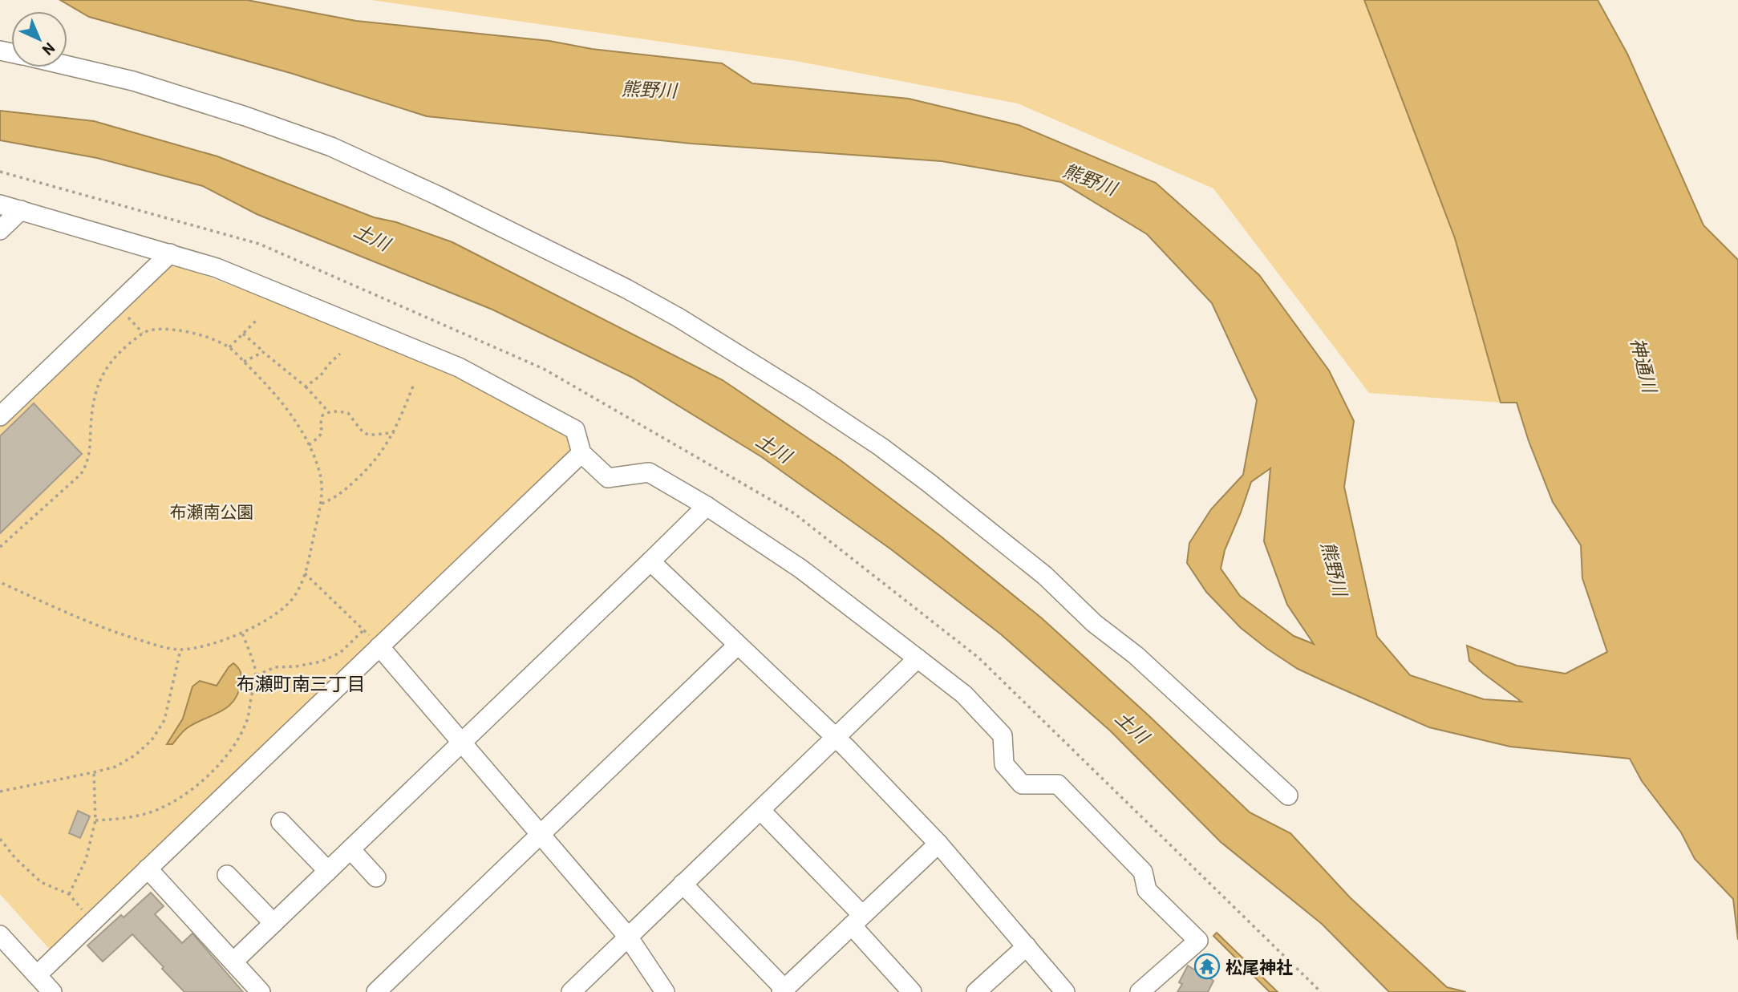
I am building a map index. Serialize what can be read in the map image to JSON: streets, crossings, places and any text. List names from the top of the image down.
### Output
{
  "districts": ["布瀬町南三丁目"],
  "water": ["熊野川", "土川", "神通川"],
  "parks": ["布瀬南公園"],
  "places": {
    "temple": ["松尾神社"]
  },
  "north": "bottom right"
}
